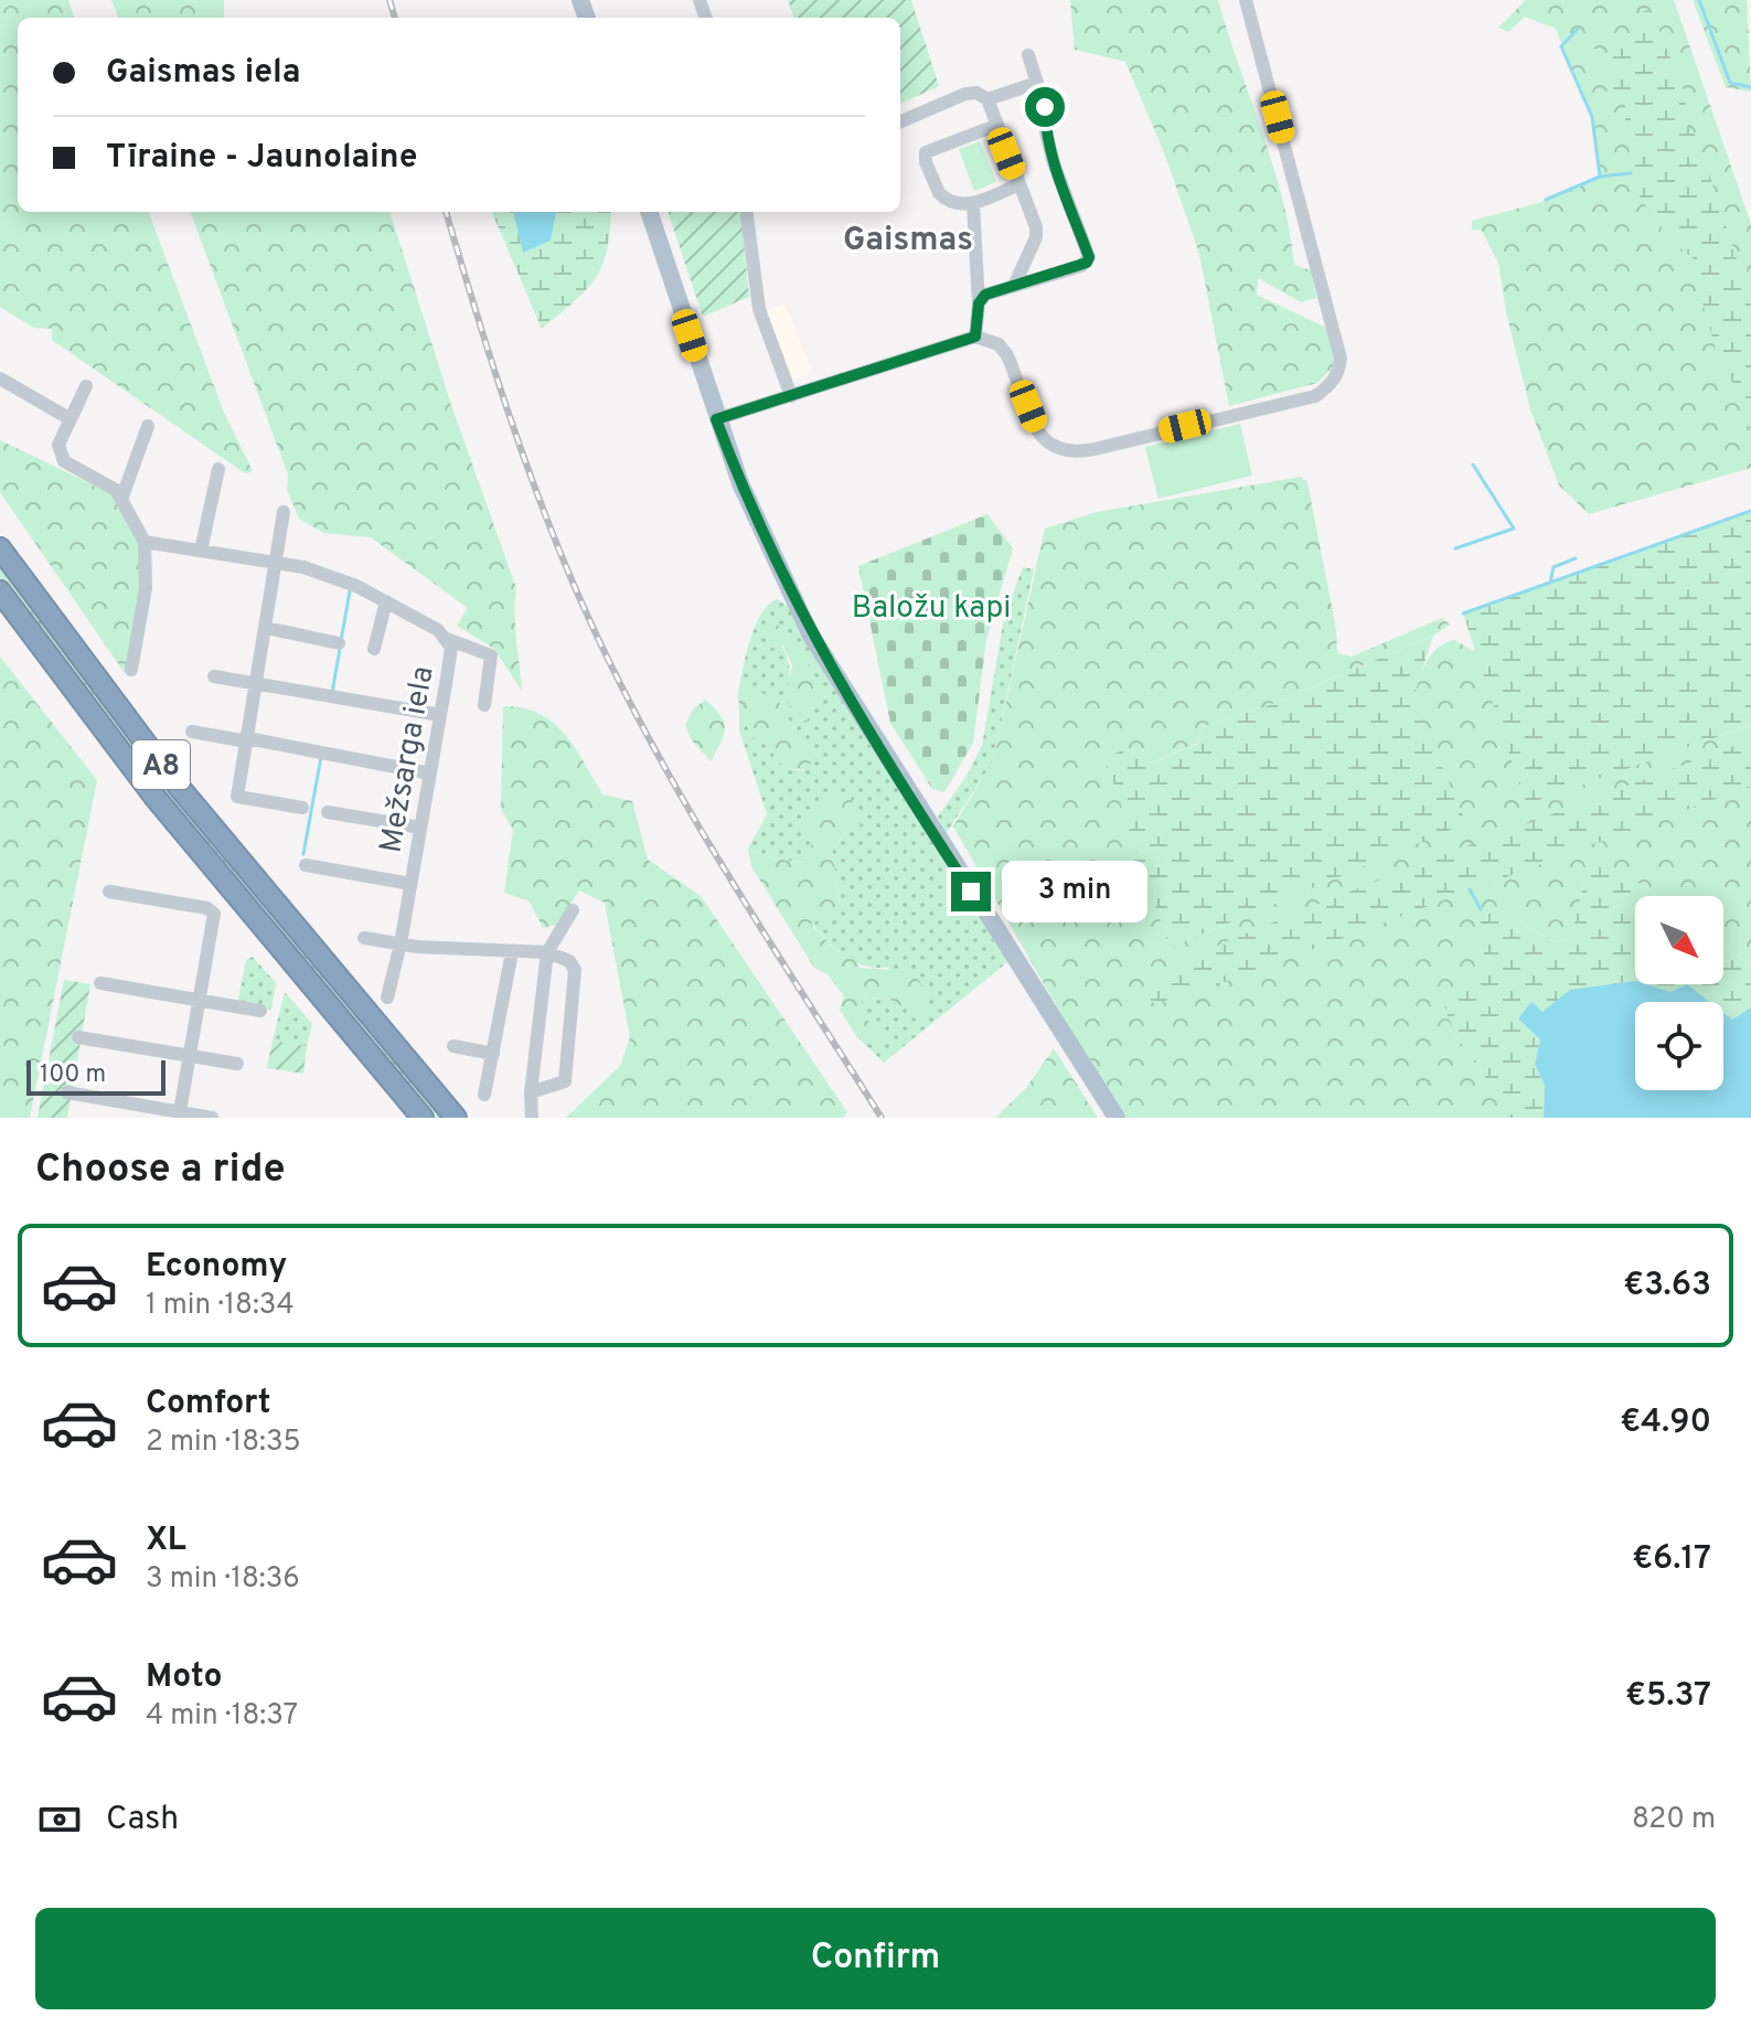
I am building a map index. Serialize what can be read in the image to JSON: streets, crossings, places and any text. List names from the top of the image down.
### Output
{
  "streets": {
    "highway": ["A8"],
    "street": ["Mežsarga iela"]
  },
  "districts": ["Gaismas"],
  "parks": ["Baložu kapi"],
  "scale_bar": "100 m",
  "north": "bottom right",
  "page": {
    "banner": ["Gaismas iela", "Tīraine - Jaunolaine"],
    "bubble": "3 min",
    "scale": "100 m",
    "heading": "Choose a ride",
    "list": [
      {
        "name": "Economy",
        "note": "1 min · 18:34",
        "value": "€3.63"
      },
      {
        "name": "Comfort",
        "note": "2 min · 18:35",
        "value": "€4.90"
      },
      {
        "name": "XL",
        "note": "3 min · 18:36",
        "value": "€6.17"
      },
      {
        "name": "Moto",
        "note": "4 min · 18:37",
        "value": "€5.37"
      }
    ],
    "pay": ["Cash", "820 m"],
    "buttons": "Confirm"
  }
}
